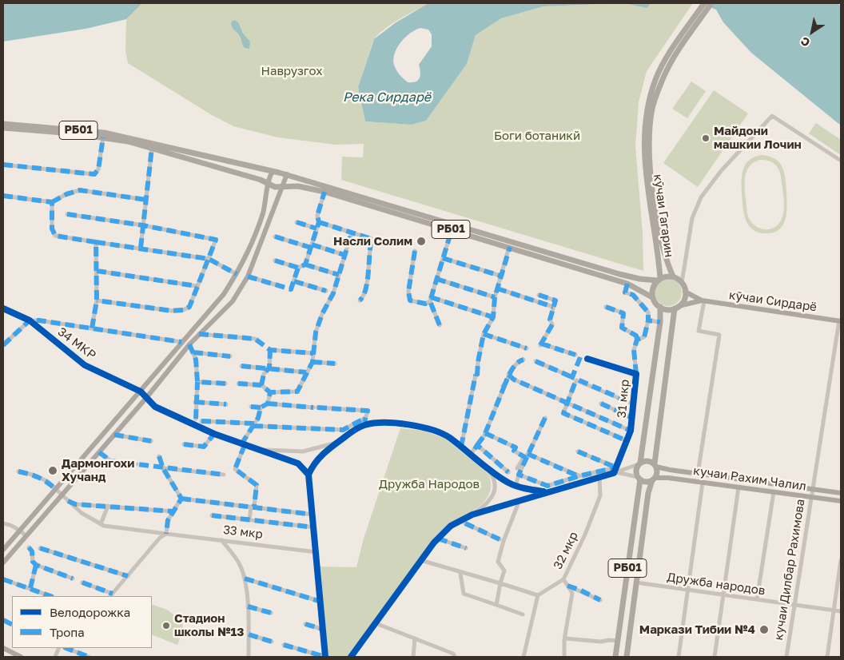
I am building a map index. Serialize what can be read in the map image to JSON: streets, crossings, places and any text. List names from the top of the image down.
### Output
{
  "streets": {
    "highway": ["РБ01", "кӯчаи Гагарин"],
    "main road": ["кӯчаи Сирдарё", "кучаи Рахим Чалил"],
    "street": [
      "34 МКР",
      "31 мкр",
      "33 мкр",
      "32 мкр",
      "кучаи Дилбар Рахимова",
      "Дружба народов"
    ]
  },
  "crossings": [
    ["РБ01", "кӯчаи Гагарин"],
    ["РБ01", "кучаи Рахим Чалил"],
    ["РБ01", "Дружба народов"],
    ["кӯчаи Сирдарё", "кучаи Дилбар Рахимова"],
    ["кучаи Рахим Чалил", "кучаи Дилбар Рахимова"],
    ["кучаи Дилбар Рахимова", "Дружба народов"]
  ],
  "water": ["Река Сирдарё"],
  "parks": ["Наврузгох", "Боги ботаникй", "Дружба Народов"],
  "places": [
    "Майдони машкии Лочин",
    "Насли Солим",
    "Дармонгохи Хучанд",
    "Стадион школы №13",
    "Маркази Тибии №4"
  ],
  "legend": ["Велодорожка", "Тропа"],
  "north": "bottom left"
}
